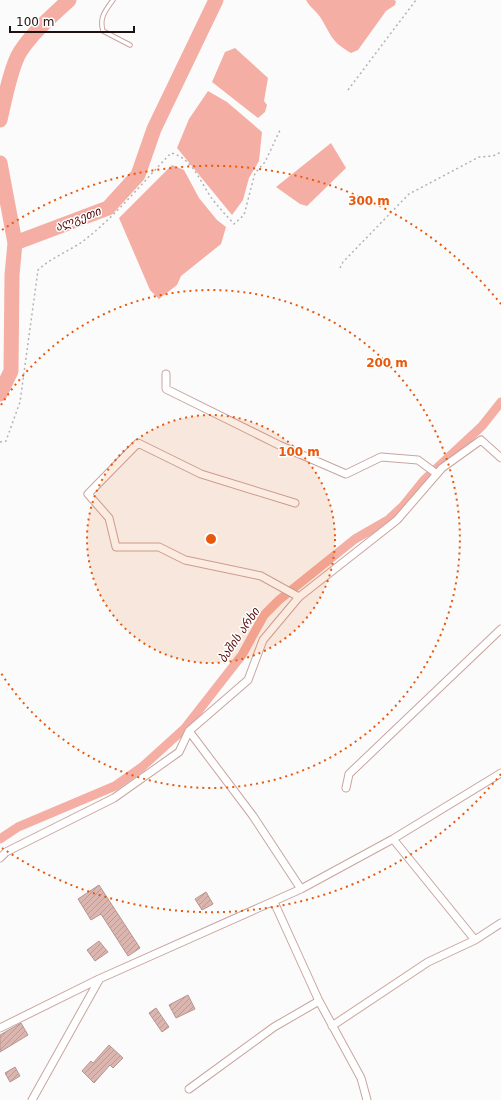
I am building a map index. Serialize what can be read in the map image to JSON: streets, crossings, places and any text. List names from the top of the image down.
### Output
{
  "water": ["ალგეთი", "ბაშის არხი"],
  "scale_bar": "100 m",
  "rings": ["300 m", "200 m", "100 m"]
}
